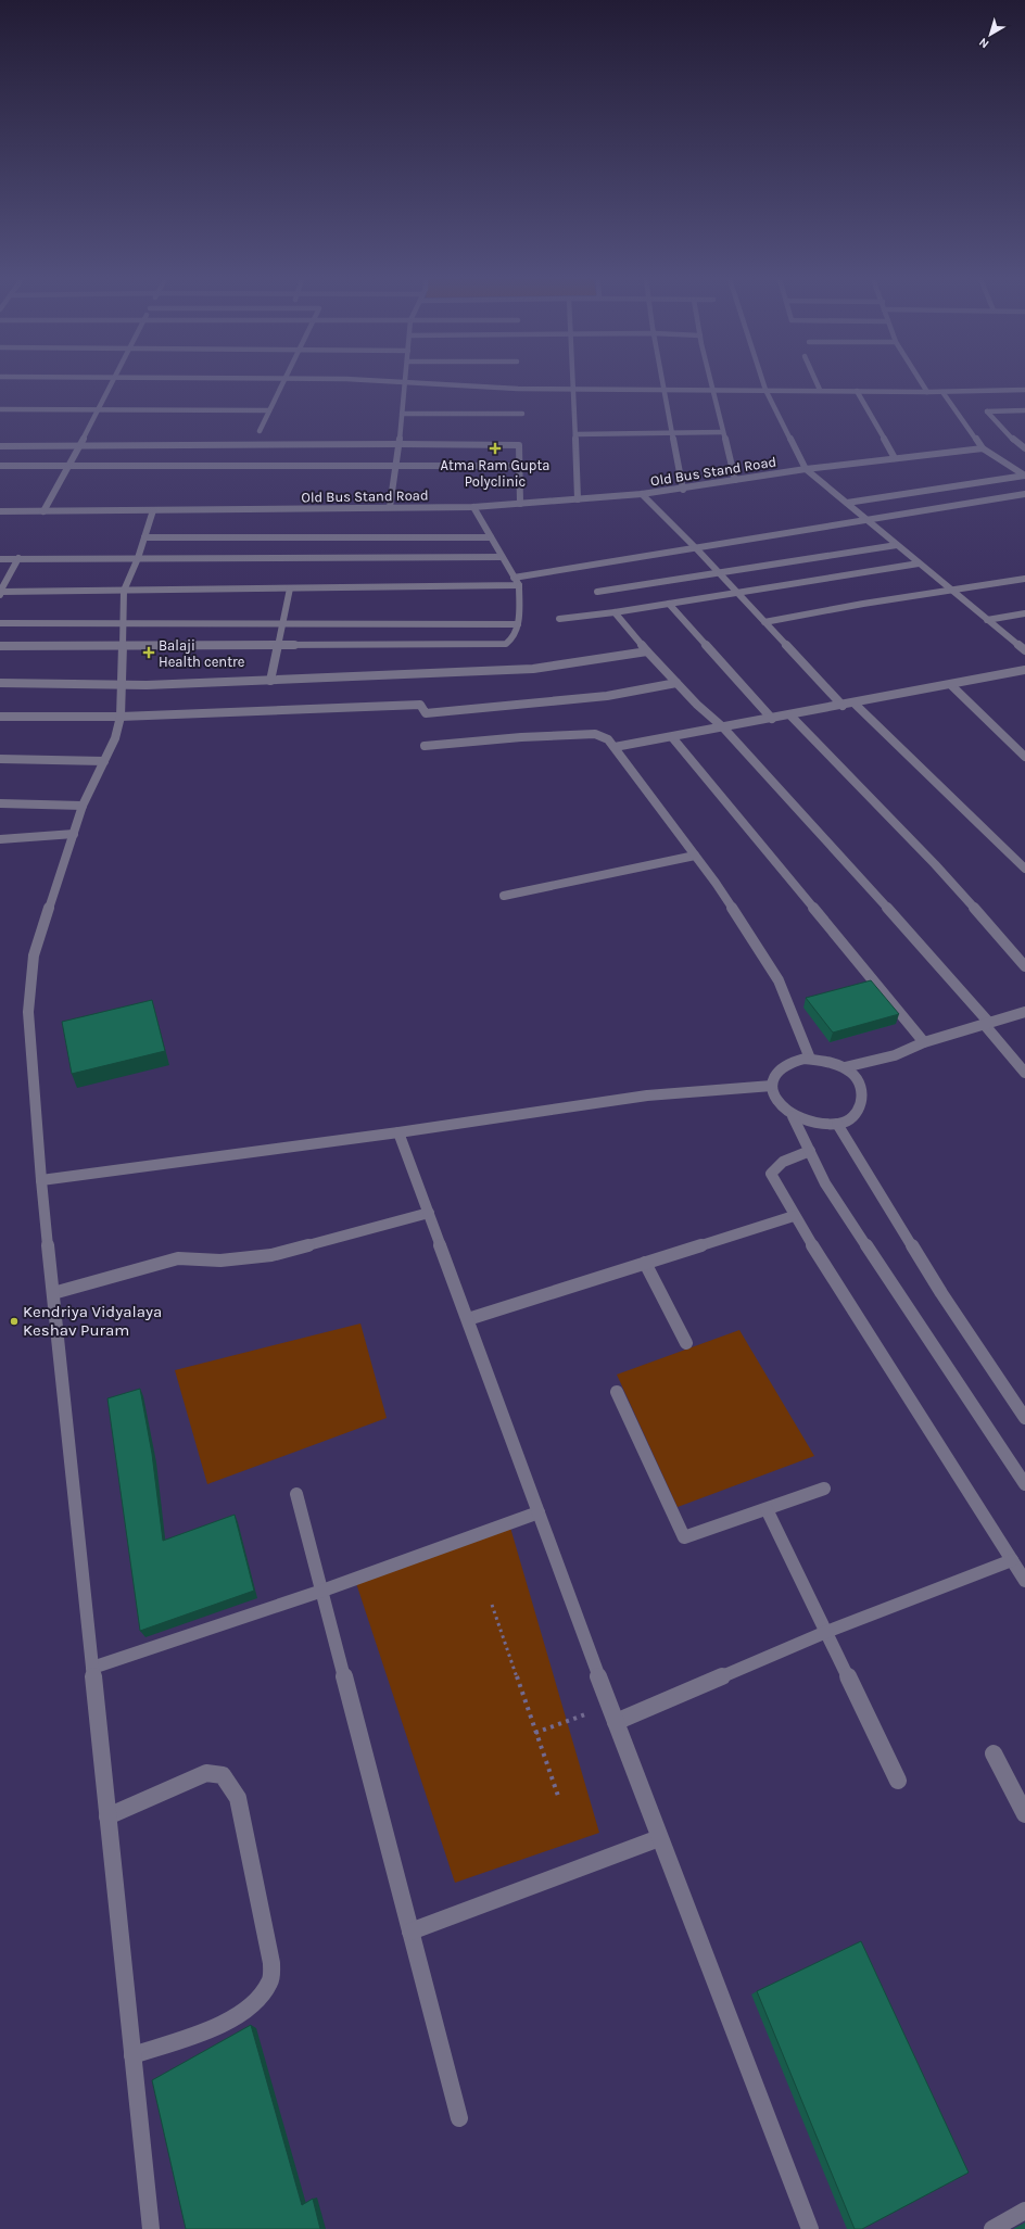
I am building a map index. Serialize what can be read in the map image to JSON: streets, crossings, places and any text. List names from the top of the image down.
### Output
{
  "streets": {
    "street": ["Old Bus Stand Road"]
  },
  "places": {
    "health": ["Atma Ram Gupta Polyclinic", "Balaji Health centre"],
    "other": ["Kendriya Vidyalaya Keshav Puram"]
  },
  "north": "bottom left"
}
